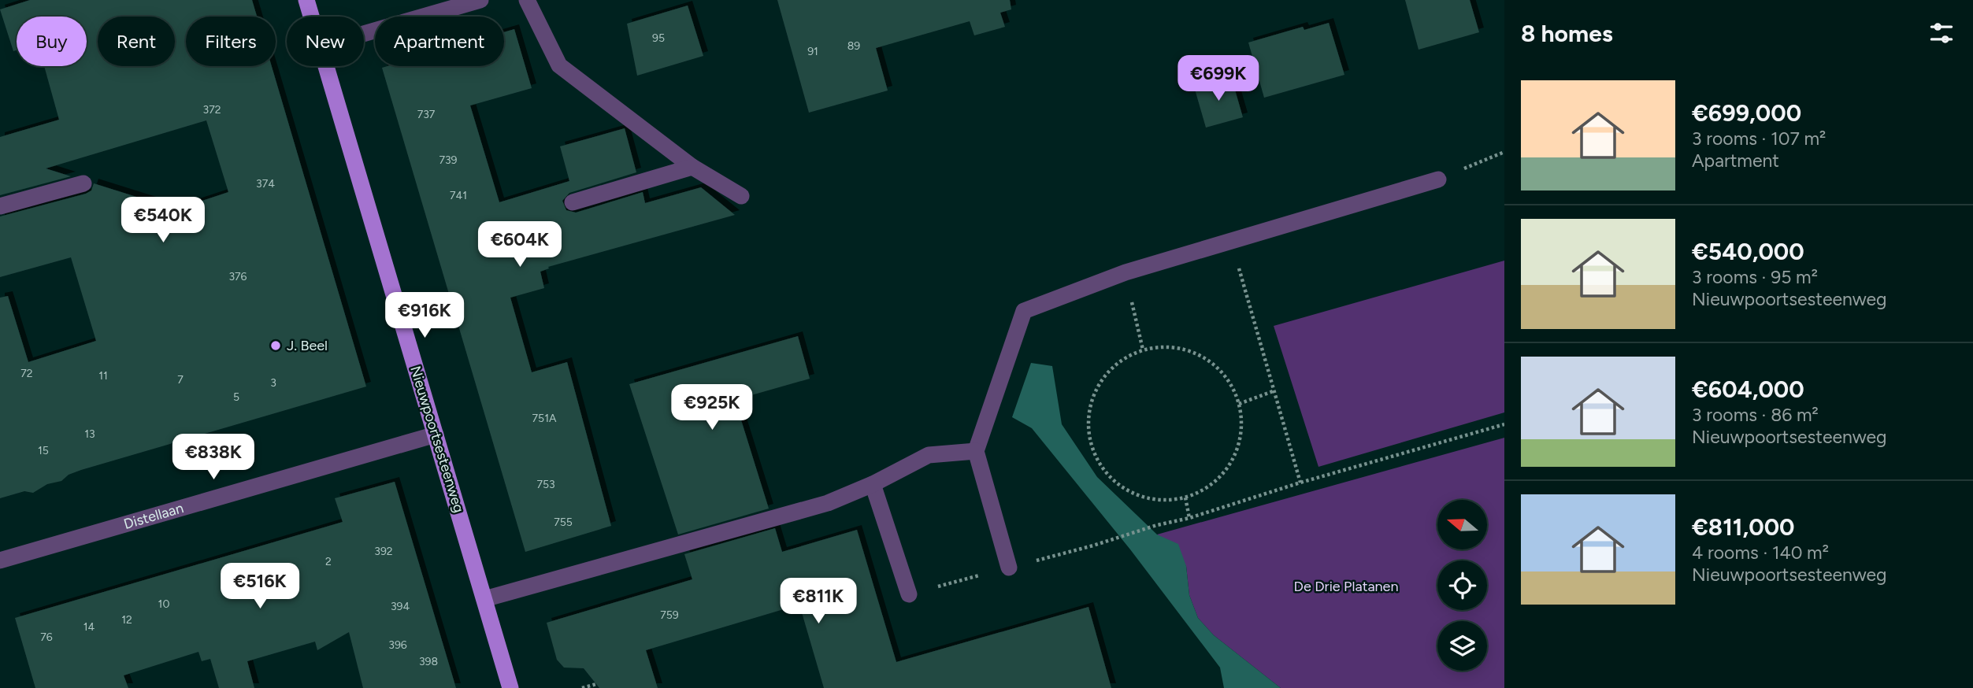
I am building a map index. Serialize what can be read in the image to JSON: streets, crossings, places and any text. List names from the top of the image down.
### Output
{
  "streets": {
    "main road": ["Nieuwpoortsesteenweg"],
    "street": ["Distellaan"]
  },
  "crossings": [
    ["Nieuwpoortsesteenweg", "Distellaan"]
  ],
  "parks": ["De Drie Platanen"],
  "places": ["J. Beel"],
  "house_numbers": [
    "95",
    "89",
    "91",
    "372",
    "737",
    "739",
    "374",
    "741",
    "376",
    "72",
    "11",
    "7",
    "3",
    "5",
    "751A",
    "13",
    "15",
    "753",
    "755",
    "392",
    "2",
    "10",
    "394",
    "759",
    "12",
    "14",
    "76",
    "396",
    "398"
  ],
  "north": "left",
  "page": {
    "heading": "8 homes",
    "chip": [
      "Buy",
      "Rent",
      "Filters",
      "New",
      "Apartment"
    ],
    "price": [
      "€699K",
      "€540K",
      "€604K",
      "€916K",
      "€925K",
      "€838K",
      "€516K",
      "€811K"
    ],
    "list": [
      {
        "name": "€699,000",
        "note": "3 rooms · 107 m² · Apartment"
      },
      {
        "name": "€540,000",
        "note": "3 rooms · 95 m² · Nieuwpoortsesteenweg"
      },
      {
        "name": "€604,000",
        "note": "3 rooms · 86 m² · Nieuwpoortsesteenweg"
      },
      {
        "name": "€811,000",
        "note": "4 rooms · 140 m² · Nieuwpoortsesteenweg"
      }
    ]
  }
}
